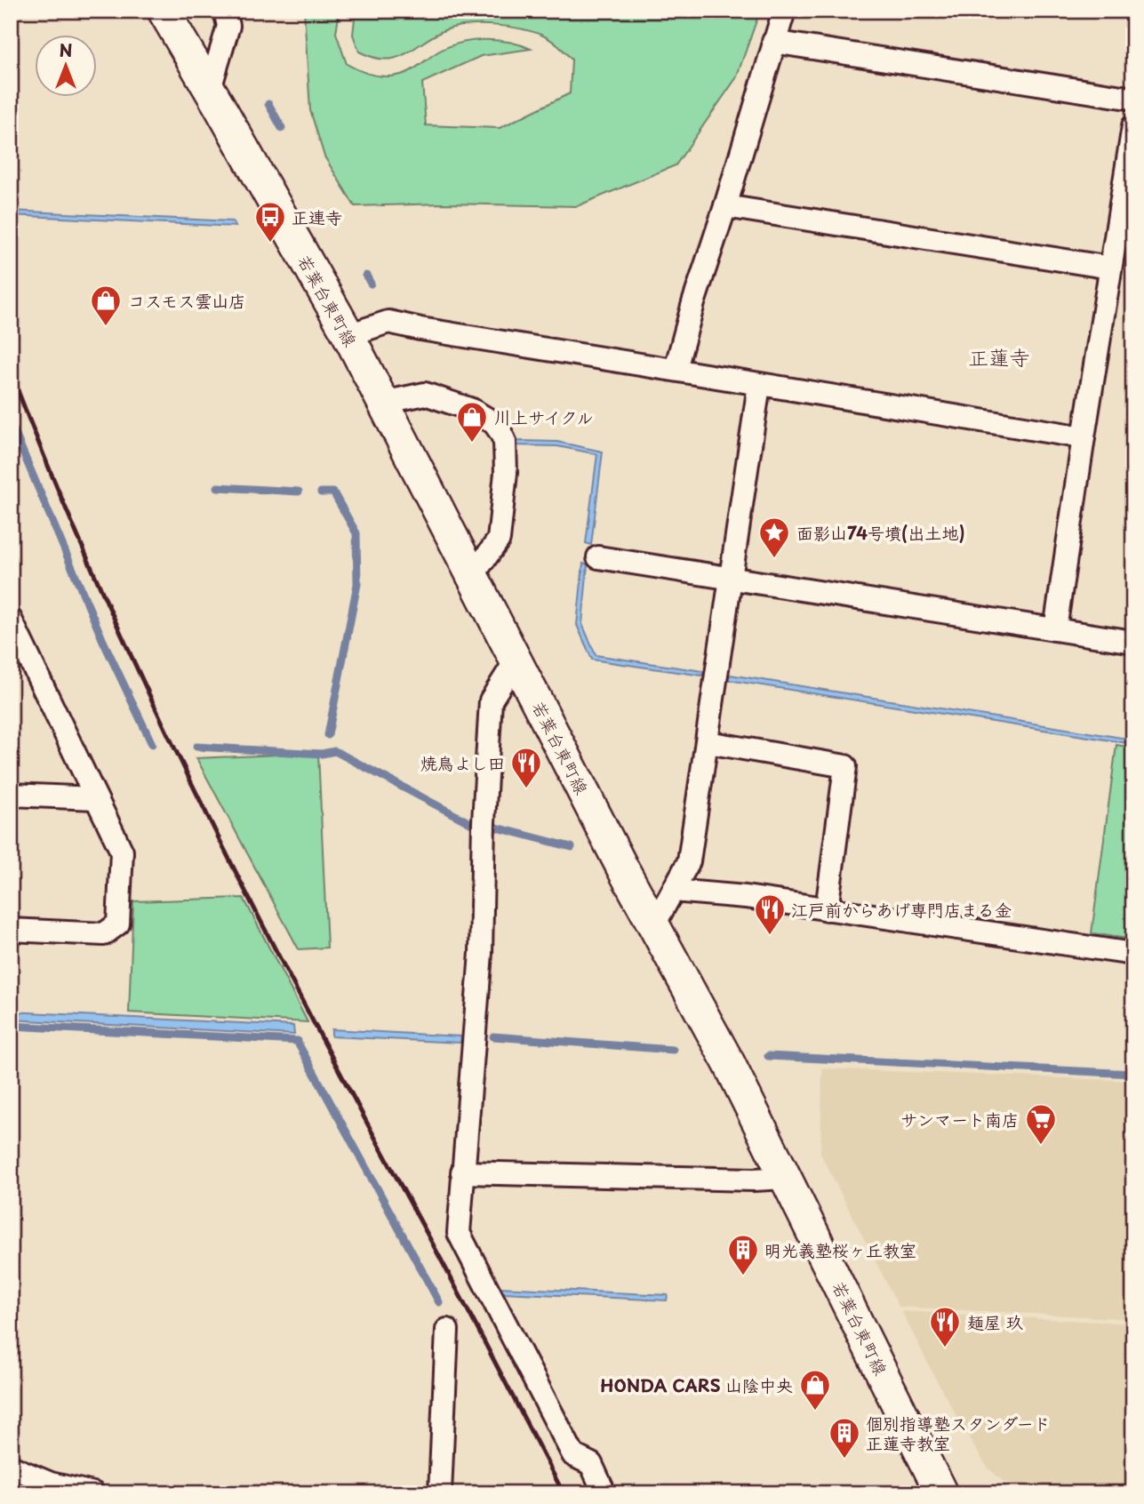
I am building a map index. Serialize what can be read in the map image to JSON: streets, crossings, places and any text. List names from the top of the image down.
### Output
{
  "streets": {
    "main road": ["若葉台東町線"]
  },
  "districts": ["正蓮寺"],
  "places": {
    "bus stop": ["正連寺"],
    "shop": ["コスモス雲山店", "川上サイクル", "HONDA CARS 山陰中央"],
    "place": ["面影山74号墳(出土地)"],
    "restaurant": ["焼鳥よし田", "江戸前からあげ専門店まる金", "麺屋 玖"],
    "supermarket": ["サンマート南店"],
    "building": ["明光義塾桜ヶ丘教室", "個別指導塾スタンダード 正蓮寺教室"]
  },
  "north": "top"
}
